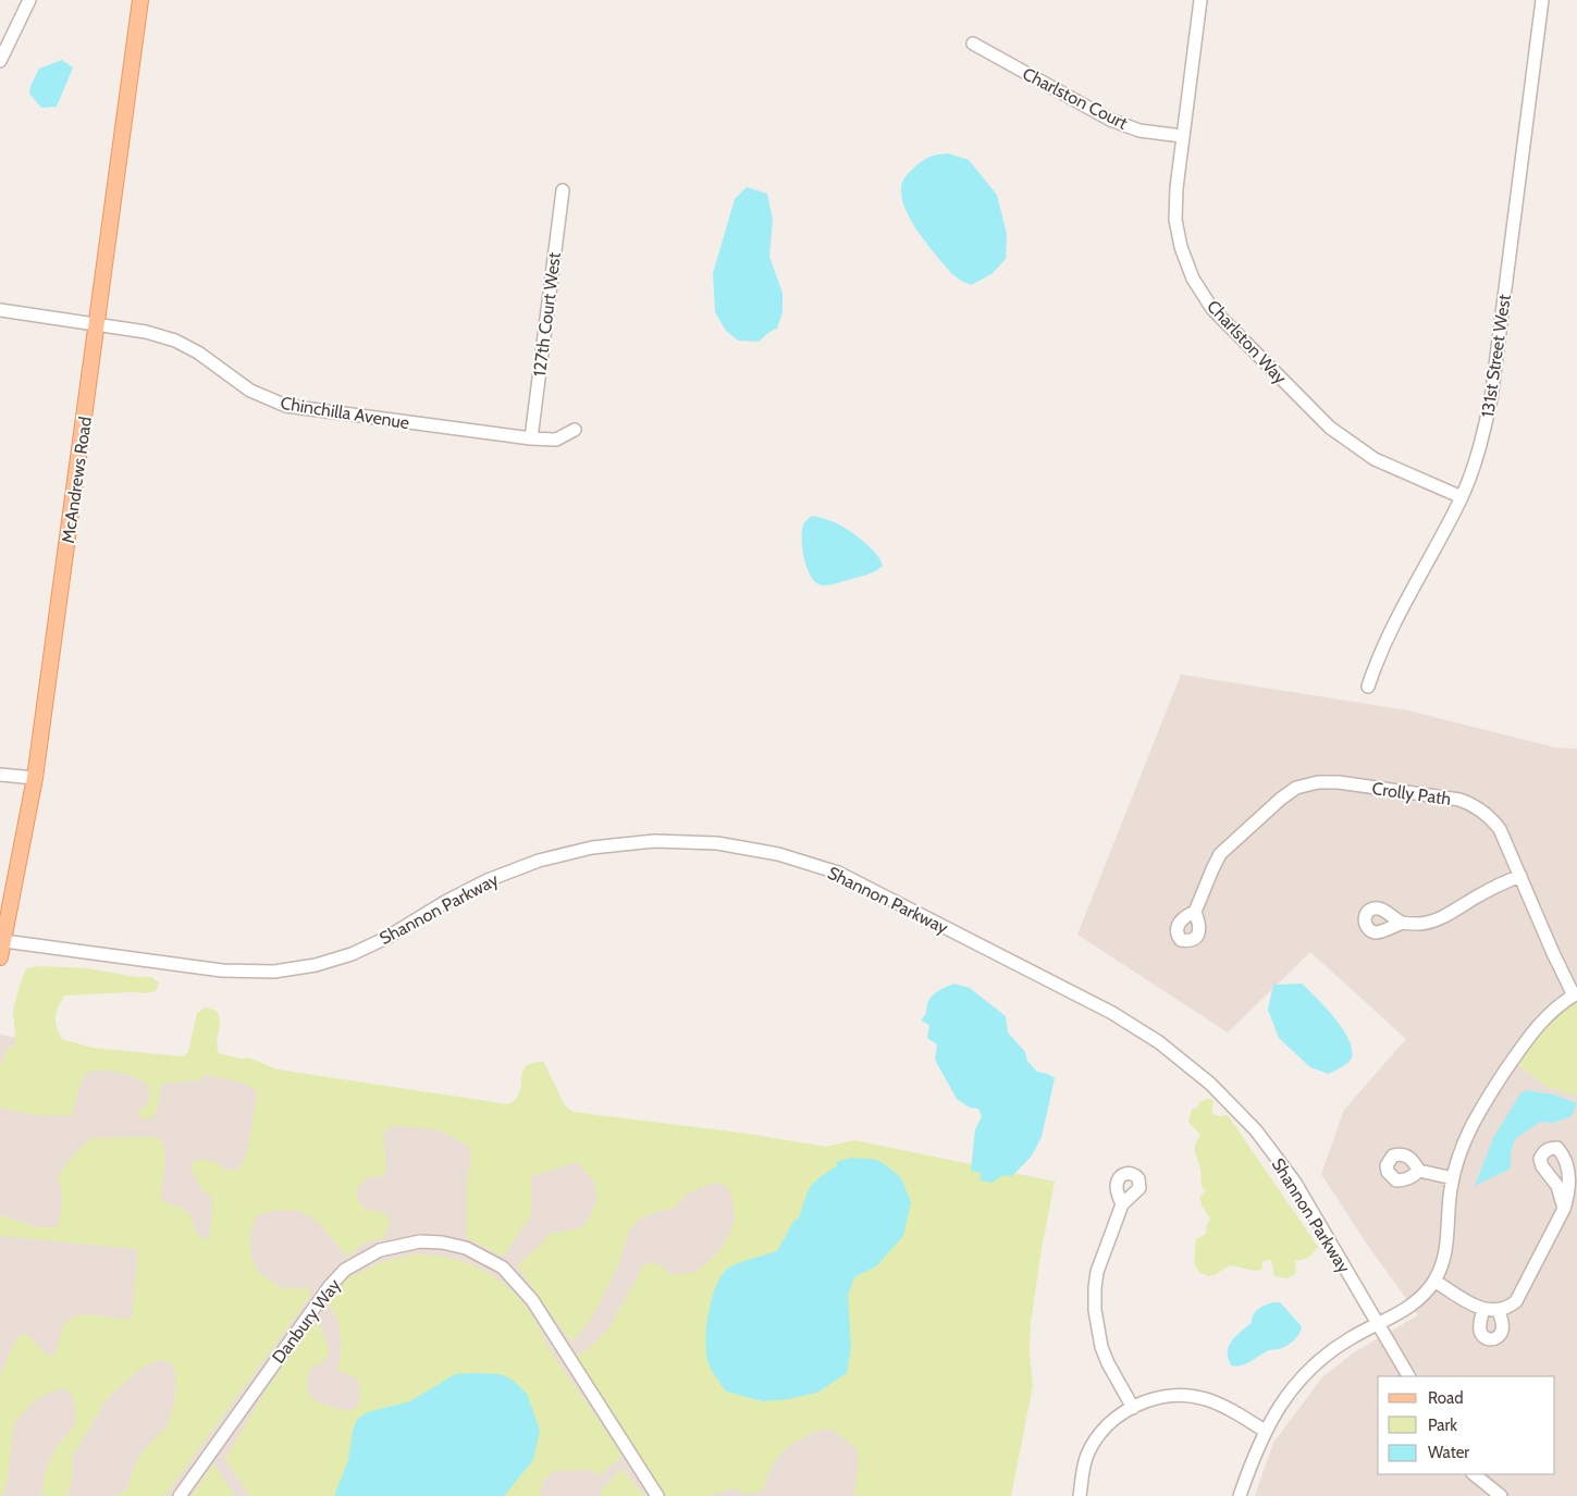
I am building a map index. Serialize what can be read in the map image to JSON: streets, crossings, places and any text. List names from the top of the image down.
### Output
{
  "streets": {
    "main road": ["McAndrews Road"],
    "street": [
      "Charlston Court",
      "127th Court West",
      "Charlston Way",
      "131st Street West",
      "Chinchilla Avenue",
      "Crolly Path",
      "Shannon Parkway",
      "Danbury Way"
    ]
  },
  "crossings": [
    ["Charlston Court", "Charlston Way"],
    ["127th Court West", "Chinchilla Avenue"],
    ["Charlston Way", "131st Street West"],
    ["Chinchilla Avenue", "McAndrews Road"],
    ["McAndrews Road", "Shannon Parkway"]
  ],
  "legend": ["Road", "Park", "Water"]
}
